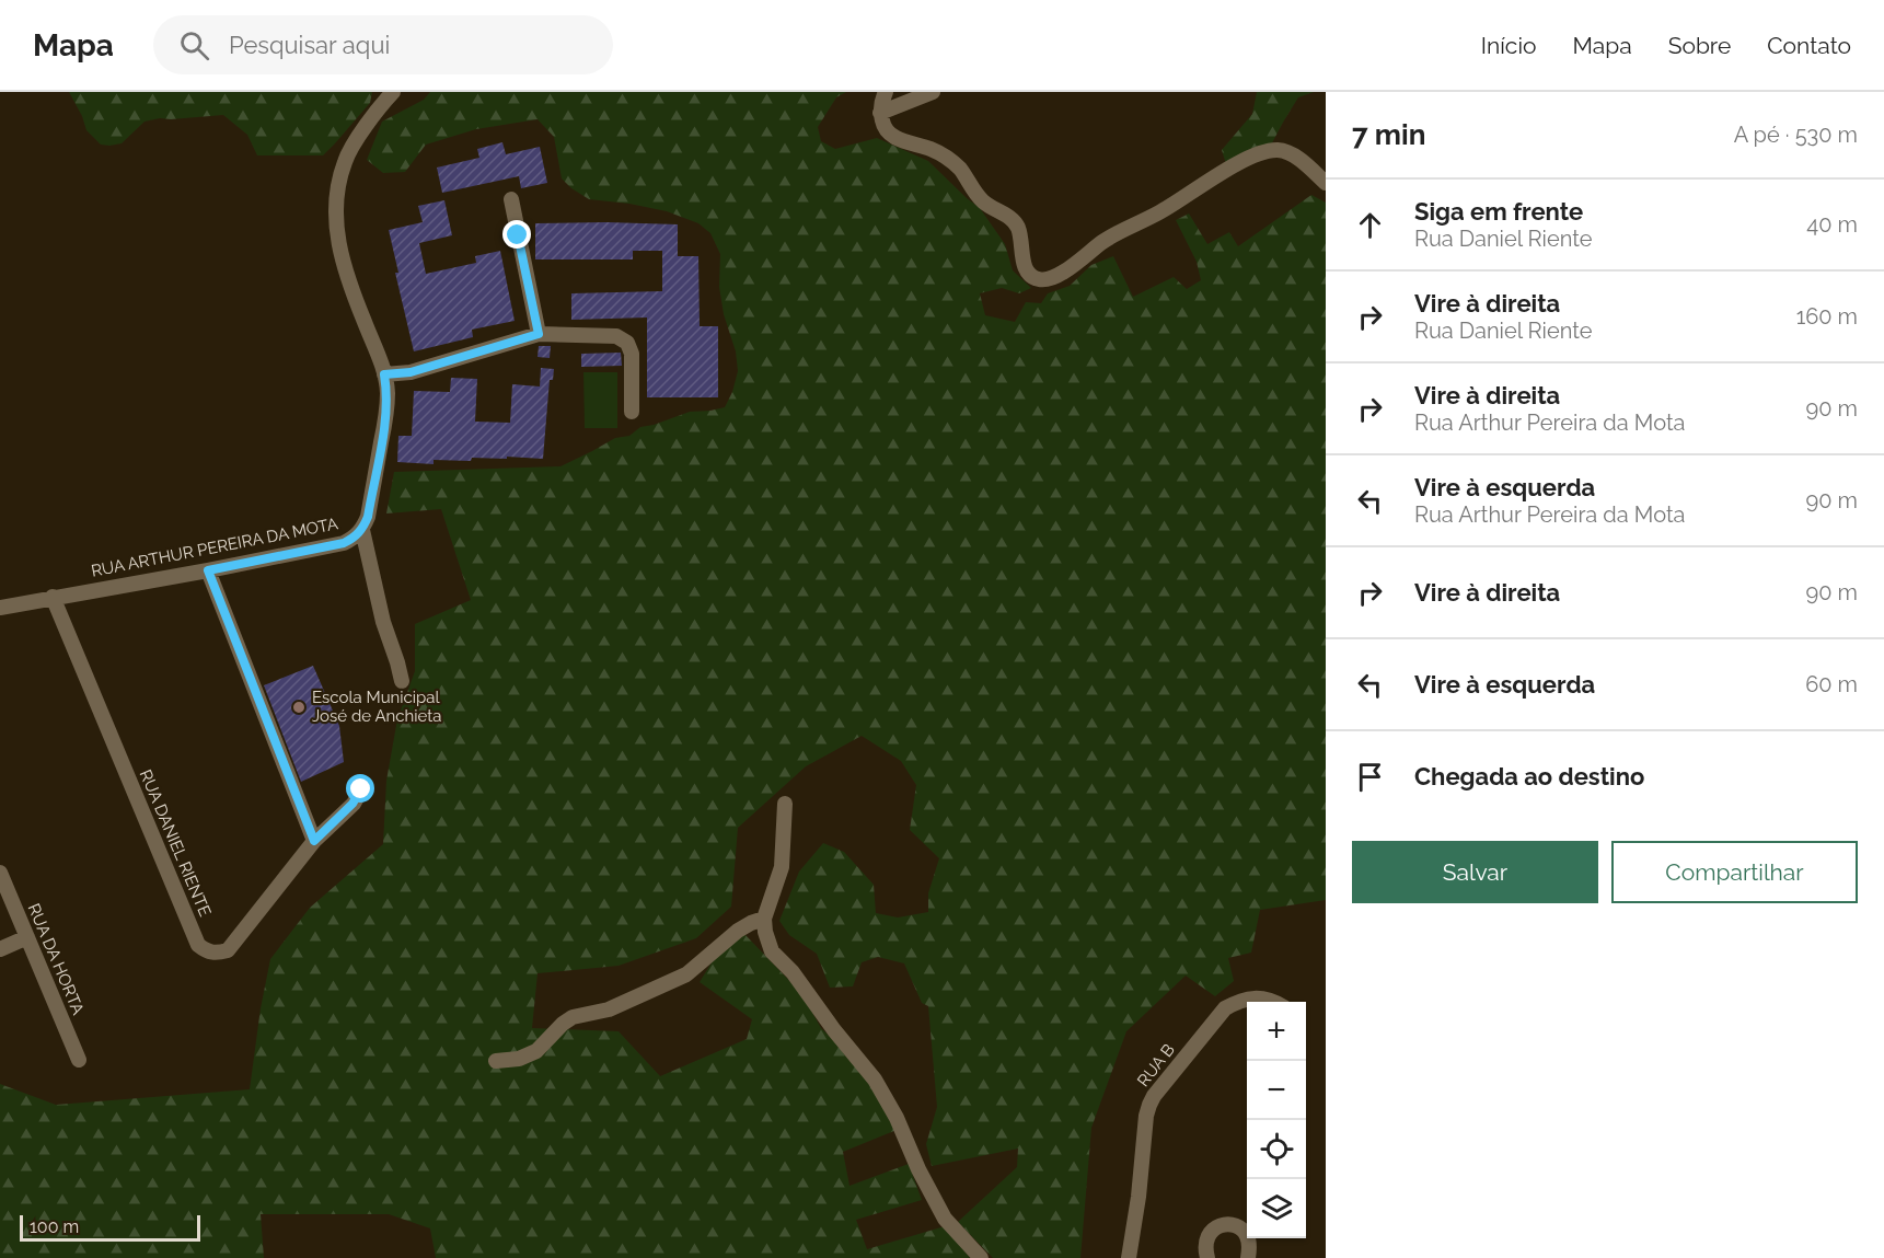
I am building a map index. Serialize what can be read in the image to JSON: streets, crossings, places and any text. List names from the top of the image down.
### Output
{
  "streets": {
    "street": [
      "RUA ARTHUR PEREIRA DA MOTA",
      "RUA DANIEL RIENTE",
      "RUA DA HORTA",
      "RUA B"
    ]
  },
  "crossings": [
    ["RUA ARTHUR PEREIRA DA MOTA", "RUA DANIEL RIENTE"]
  ],
  "places": ["Escola Municipal José de Anchieta"],
  "scale_bar": "100 m",
  "page": {
    "header": "Mapa",
    "search": "Pesquisar aqui",
    "nav": [
      "Início",
      "Mapa",
      "Sobre",
      "Contato"
    ],
    "heading": ["7 min", "A pé · 530 m"],
    "list": [
      ["Siga em frente", "Rua Daniel Riente", "40 m"],
      ["Vire à direita", "Rua Daniel Riente", "160 m"],
      ["Vire à direita", "Rua Arthur Pereira da Mota", "90 m"],
      ["Vire à esquerda", "Rua Arthur Pereira da Mota", "90 m"],
      ["Vire à direita", "90 m"],
      ["Vire à esquerda", "60 m"],
      "Chegada ao destino"
    ],
    "buttons": ["Salvar", "Compartilhar"],
    "map_buttons": ["+", "−"],
    "scale": "100 m"
  }
}
